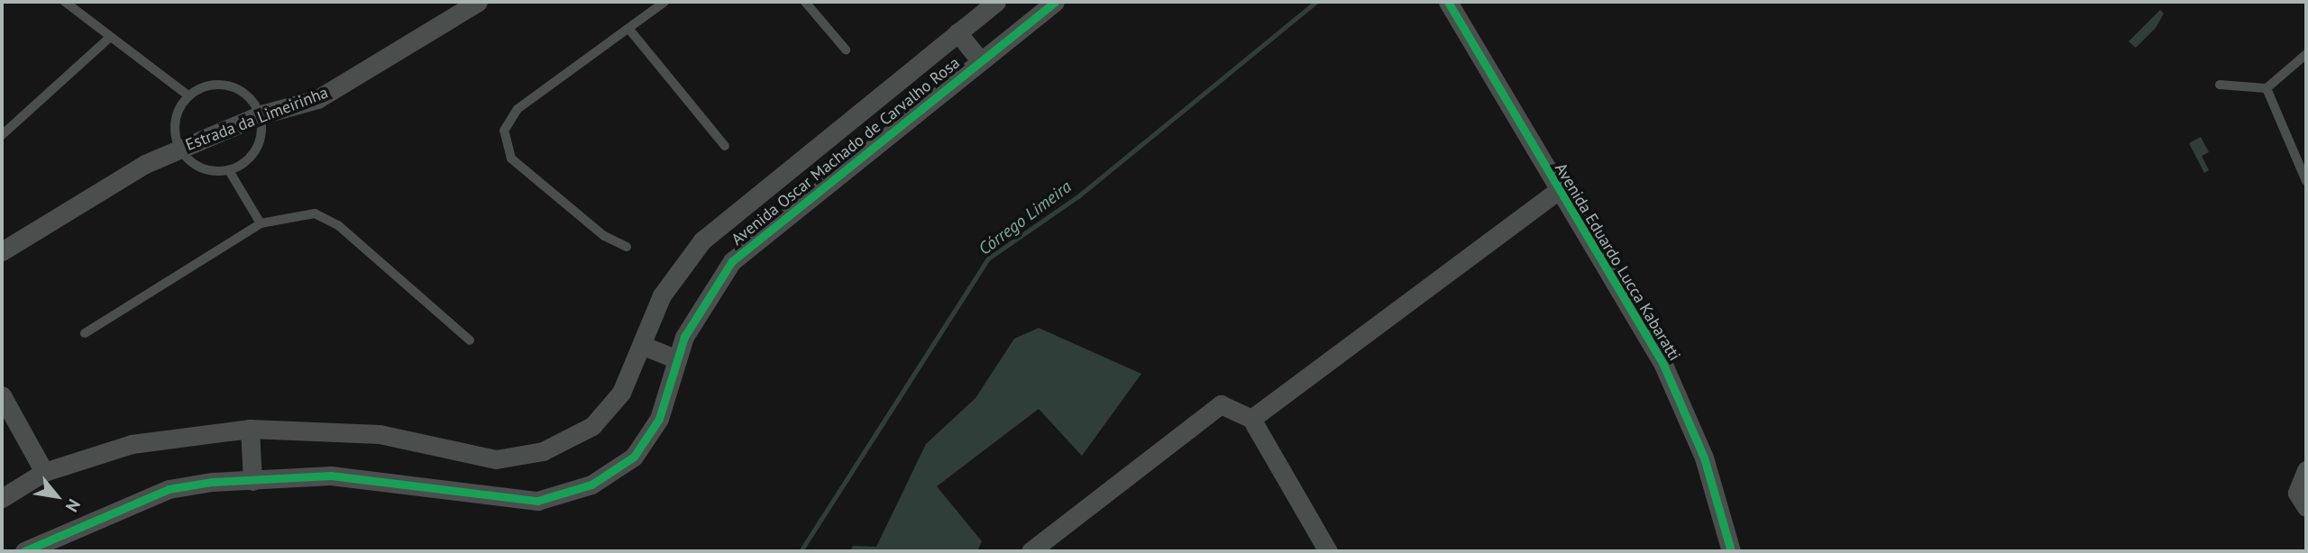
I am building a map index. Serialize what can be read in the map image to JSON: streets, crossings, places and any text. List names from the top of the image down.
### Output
{
  "streets": {
    "street": ["Estrada da Limeirinha", "Avenida Oscar Machado de Carvalho Rosa", "Avenida Eduardo Lucca Kabaratti"]
  },
  "water": ["Córrego Limeira"],
  "north": "bottom right"
}
